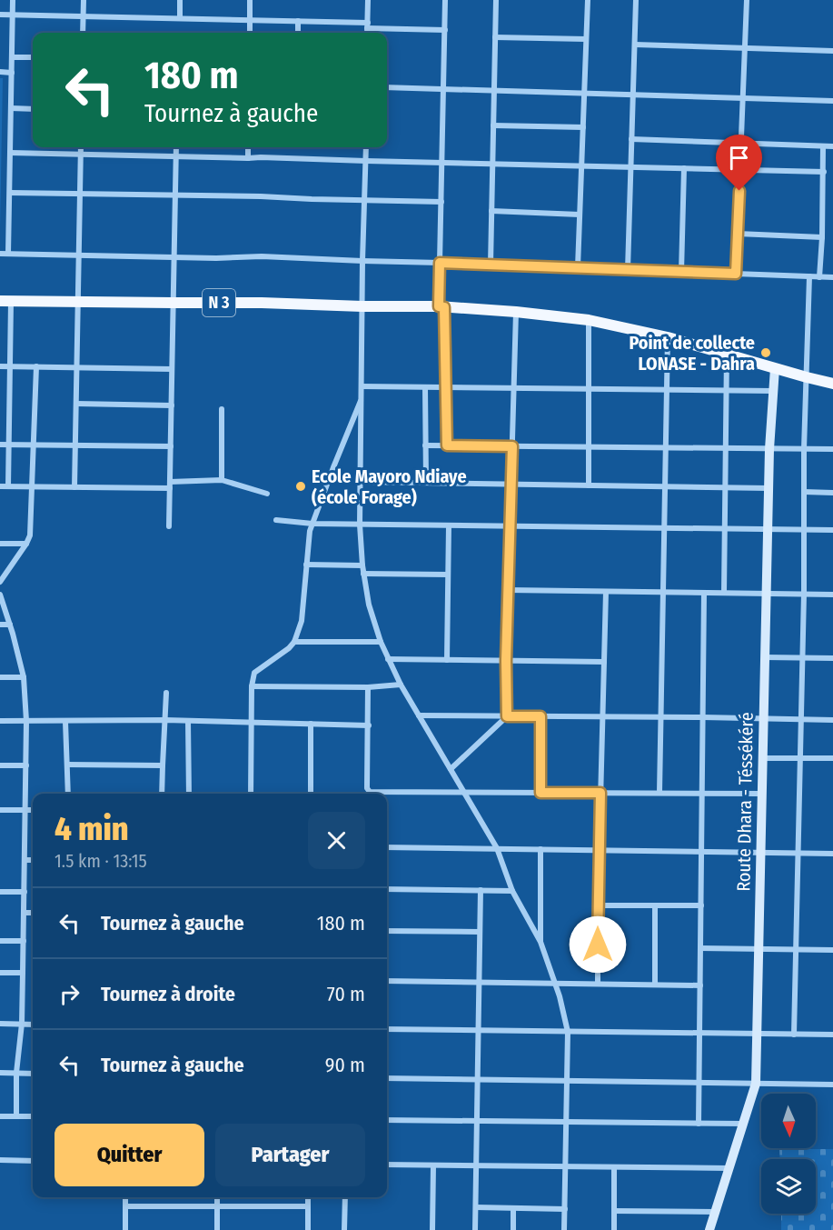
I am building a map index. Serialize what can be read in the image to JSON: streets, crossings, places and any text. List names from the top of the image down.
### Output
{
  "streets": {
    "main road": ["N 3"],
    "street": ["Route Dhara - Téssékéré"]
  },
  "crossings": [
    ["N 3", "Route Dhara - Téssékéré"]
  ],
  "places": ["Point de collecte LONASE - Dahra", "Ecole Mayoro Ndiaye (école Forage)"],
  "north": "bottom",
  "page": {
    "turn": ["180 m", "Tournez à gauche"],
    "heading": ["4 min", "1.5 km · 13:15"],
    "list": [
      {
        "name": "Tournez à gauche",
        "value": "180 m"
      },
      {
        "name": "Tournez à droite",
        "value": "70 m"
      },
      {
        "name": "Tournez à gauche",
        "value": "90 m"
      }
    ],
    "buttons": ["Quitter", "Partager"]
  }
}
